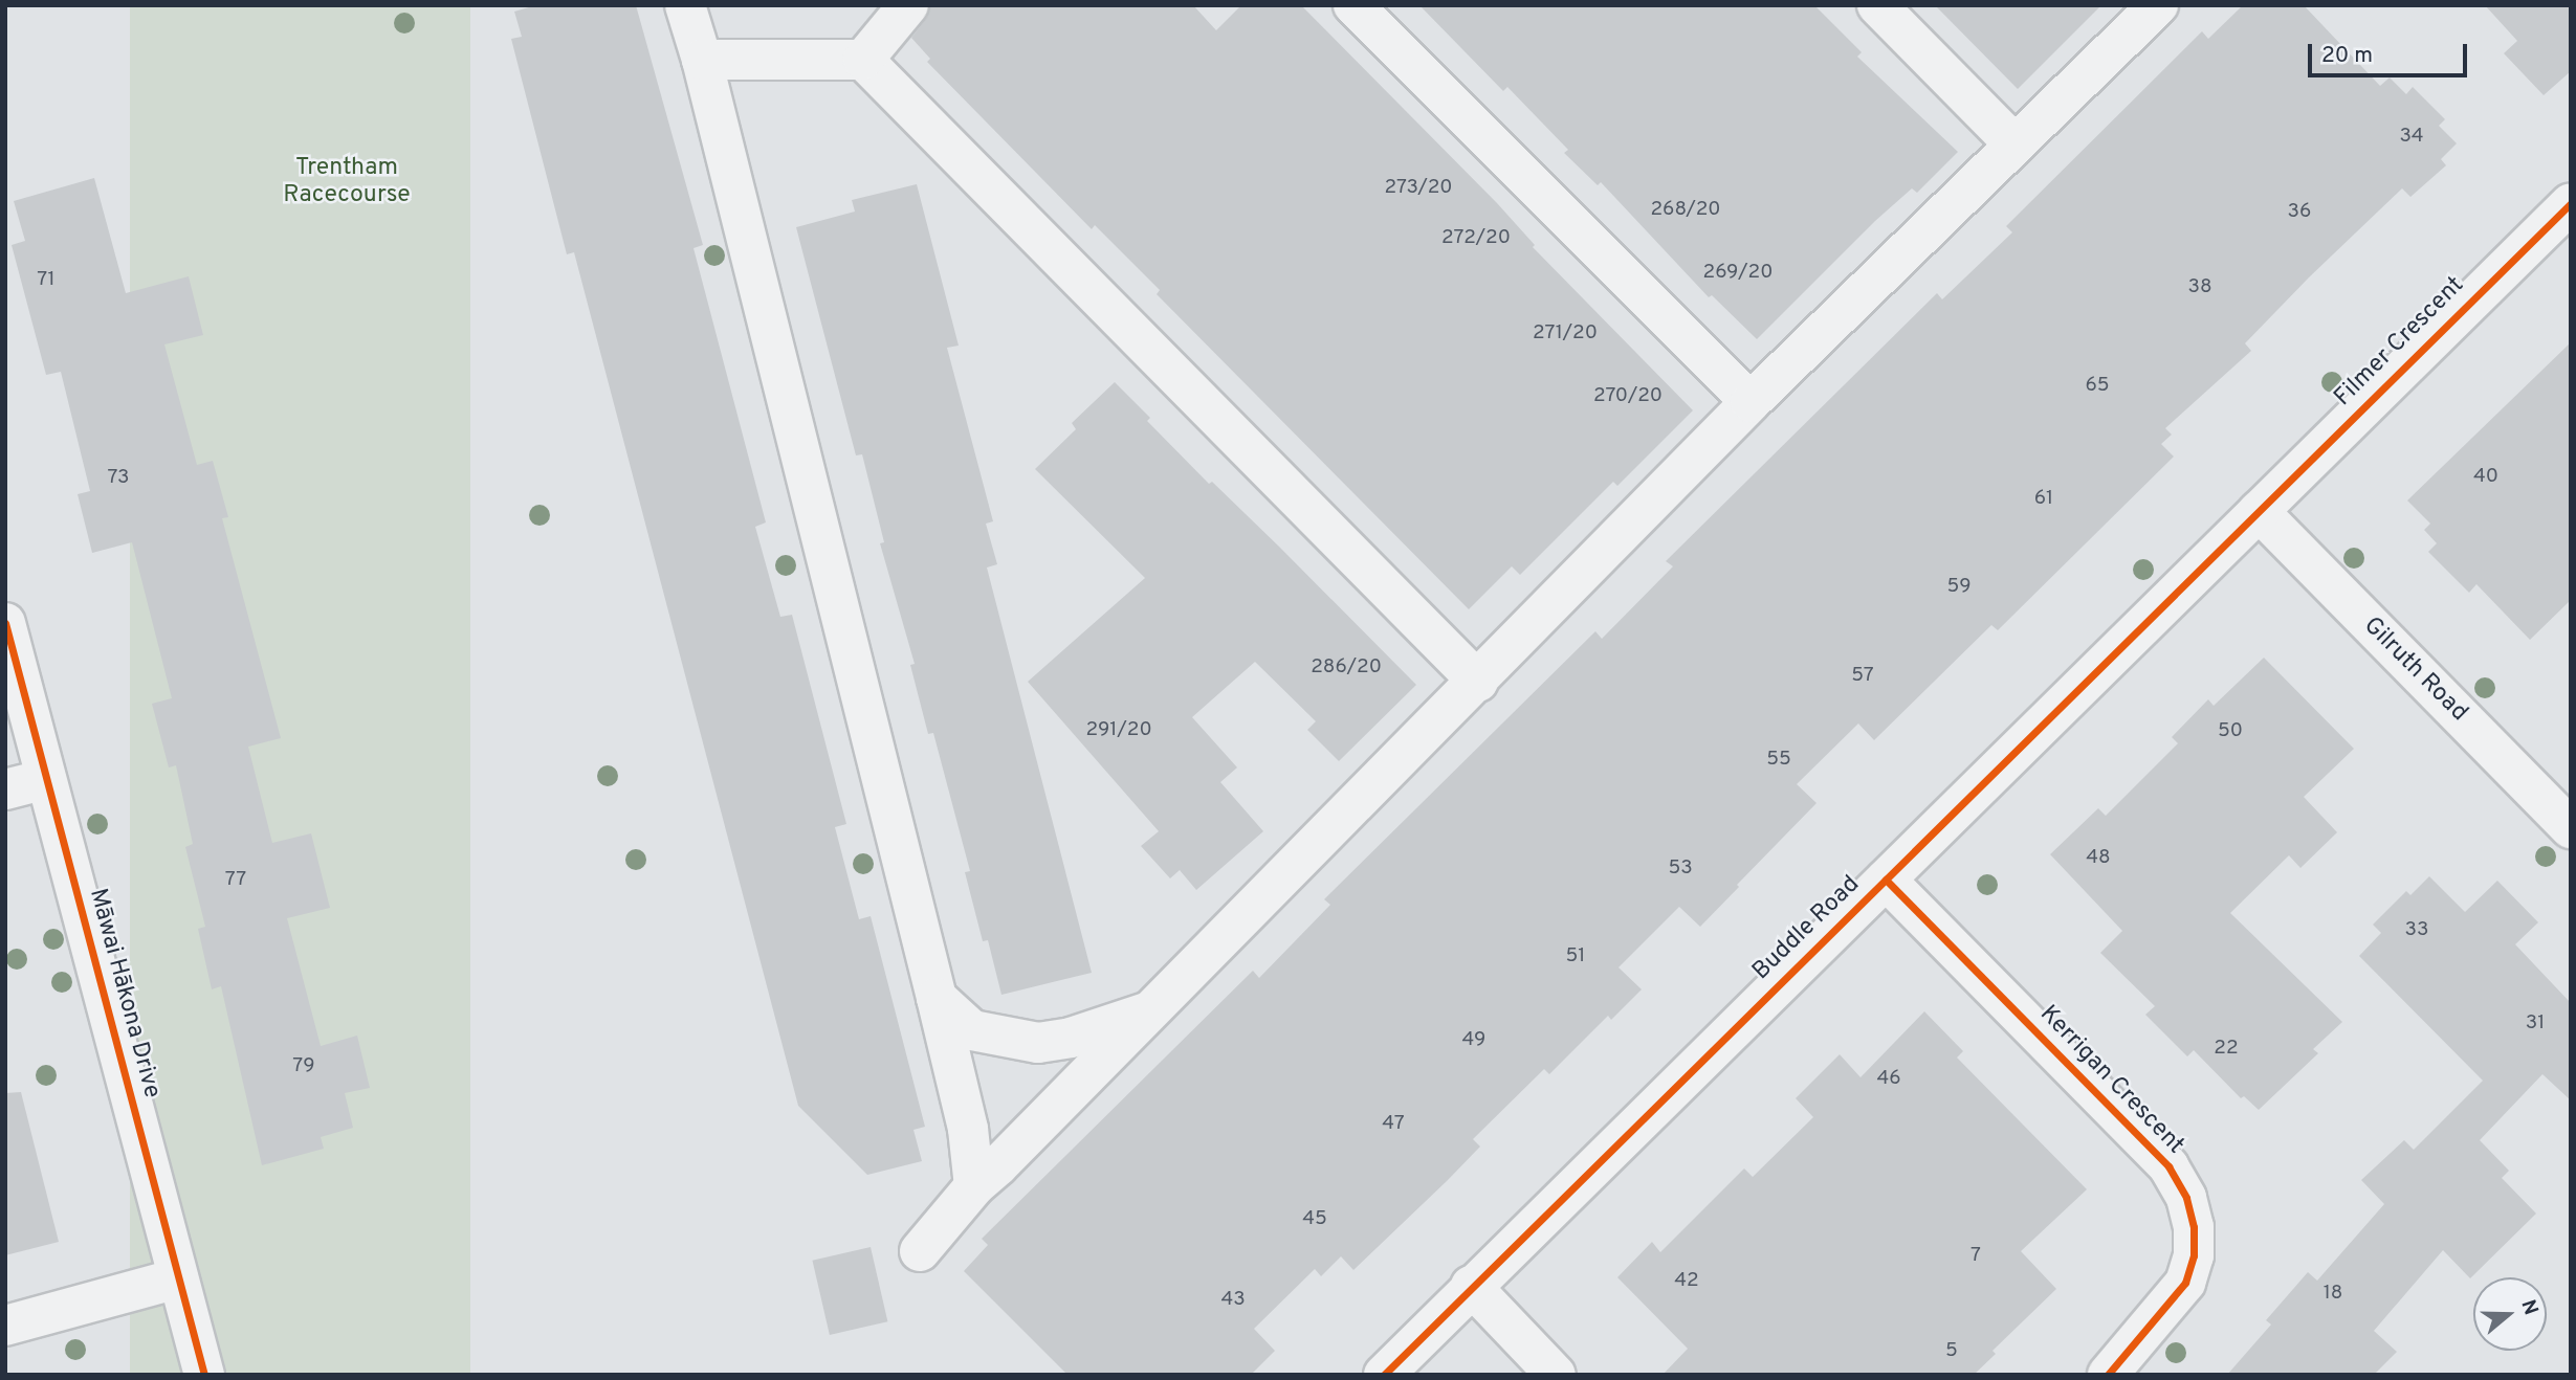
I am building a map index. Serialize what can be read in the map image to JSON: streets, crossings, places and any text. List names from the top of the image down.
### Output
{
  "streets": {
    "street": [
      "Filmer Crescent",
      "Gilruth Road",
      "Buddle Road",
      "Māwai Hākona Drive",
      "Kerrigan Crescent"
    ]
  },
  "crossings": [
    ["Filmer Crescent", "Gilruth Road"],
    ["Filmer Crescent", "Buddle Road"],
    ["Gilruth Road", "Buddle Road"],
    ["Buddle Road", "Kerrigan Crescent"]
  ],
  "parks": ["Trentham Racecourse"],
  "house_numbers": [
    "34",
    "273/20",
    "268/20",
    "36",
    "272/20",
    "269/20",
    "71",
    "38",
    "271/20",
    "65",
    "270/20",
    "40",
    "73",
    "61",
    "59",
    "286/20",
    "57",
    "291/20",
    "50",
    "55",
    "48",
    "53",
    "77",
    "33",
    "51",
    "31",
    "49",
    "22",
    "79",
    "46",
    "47",
    "45",
    "7",
    "42",
    "18",
    "43",
    "5"
  ],
  "scale_bar": "20 m",
  "north": "right"
}
